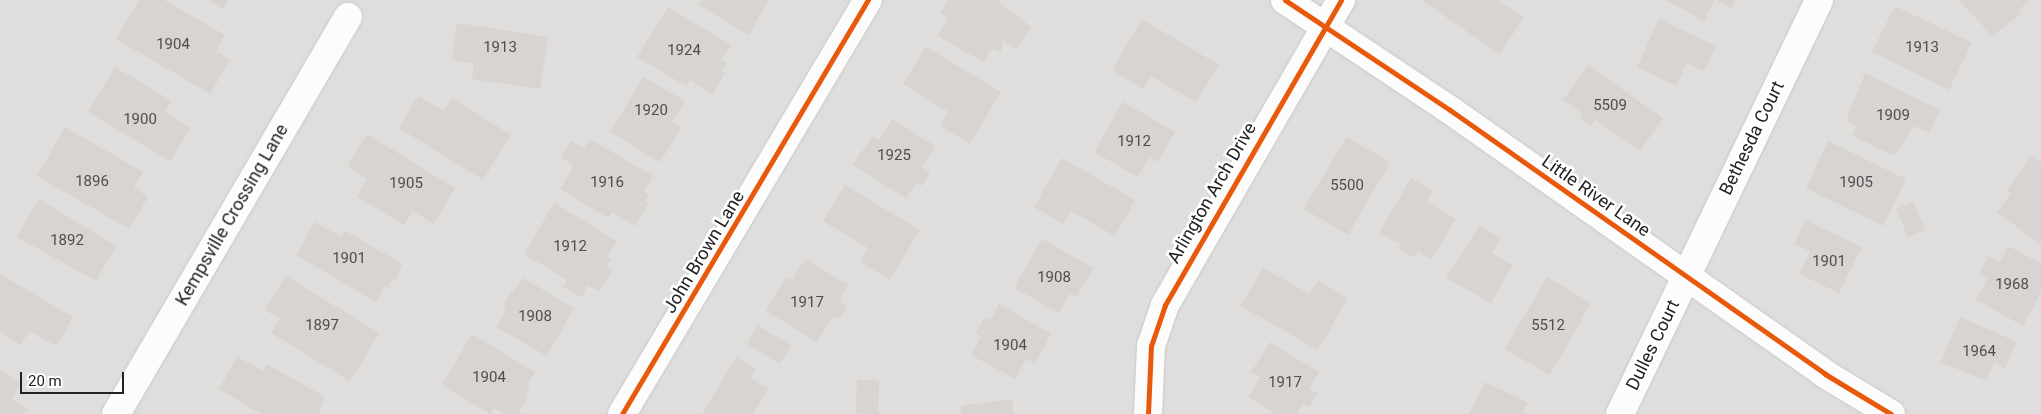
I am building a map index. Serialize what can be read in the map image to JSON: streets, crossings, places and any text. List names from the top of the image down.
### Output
{
  "streets": {
    "street": [
      "Bethesda Court",
      "Arlington Arch Drive",
      "Little River Lane",
      "Kempsville Crossing Lane",
      "John Brown Lane",
      "Dulles Court"
    ]
  },
  "crossings": [
    ["Bethesda Court", "Little River Lane"],
    ["Bethesda Court", "Dulles Court"],
    ["Arlington Arch Drive", "Little River Lane"],
    ["Little River Lane", "Dulles Court"]
  ],
  "house_numbers": [
    "1904",
    "1913",
    "1913",
    "1924",
    "5509",
    "1920",
    "1909",
    "1900",
    "1912",
    "1925",
    "1896",
    "1916",
    "1905",
    "1905",
    "5500",
    "1892",
    "1912",
    "1901",
    "1901",
    "1908",
    "1968",
    "1917",
    "1908",
    "1897",
    "5512",
    "1904",
    "1964",
    "1904",
    "1917"
  ],
  "scale_bar": "20 m"
}
